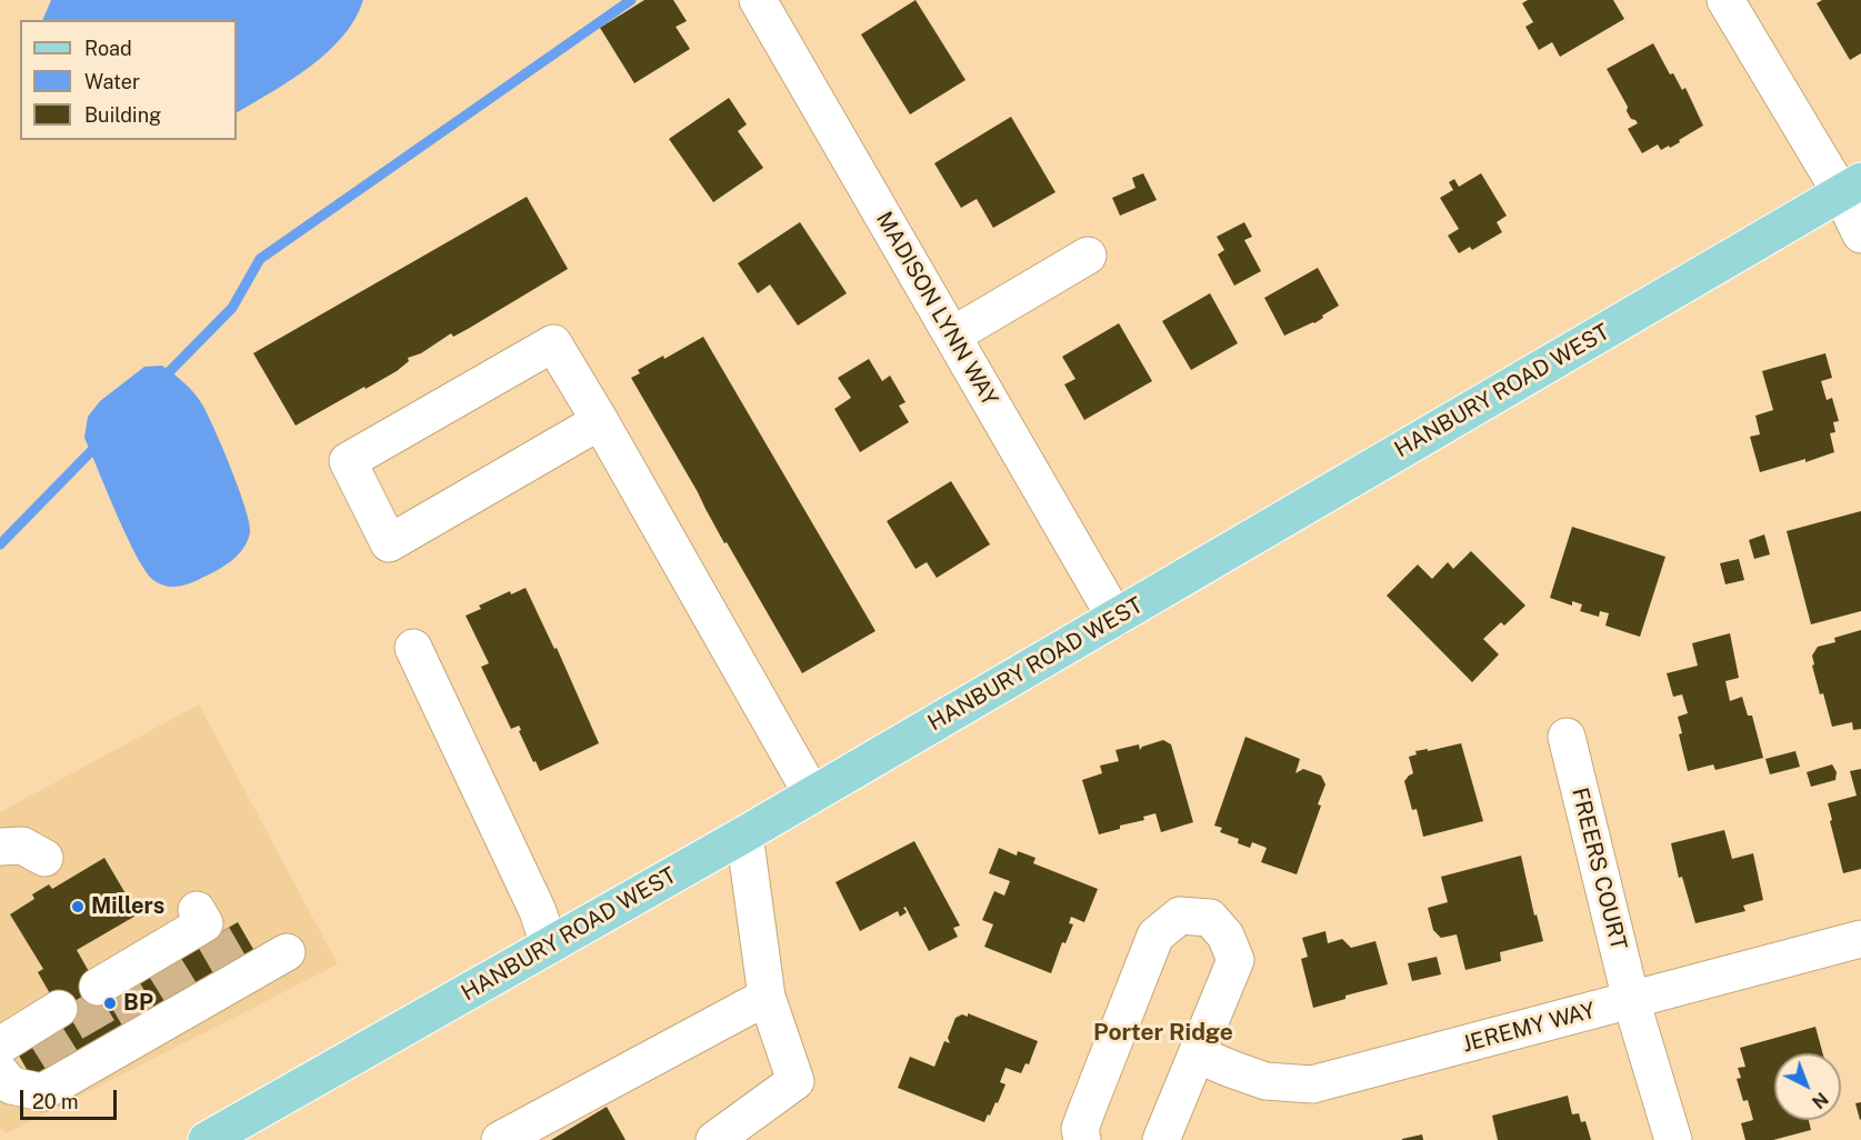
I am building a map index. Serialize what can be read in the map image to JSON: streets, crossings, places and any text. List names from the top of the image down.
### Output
{
  "streets": {
    "main road": ["HANBURY ROAD WEST"],
    "street": ["MADISON LYNN WAY", "FREERS COURT", "JEREMY WAY"]
  },
  "crossings": [
    ["MADISON LYNN WAY", "HANBURY ROAD WEST"],
    ["FREERS COURT", "JEREMY WAY"]
  ],
  "districts": ["Porter Ridge"],
  "places": ["Millers", "BP"],
  "legend": ["Road", "Water", "Building"],
  "scale_bar": "20 m",
  "north": "bottom right"
}
